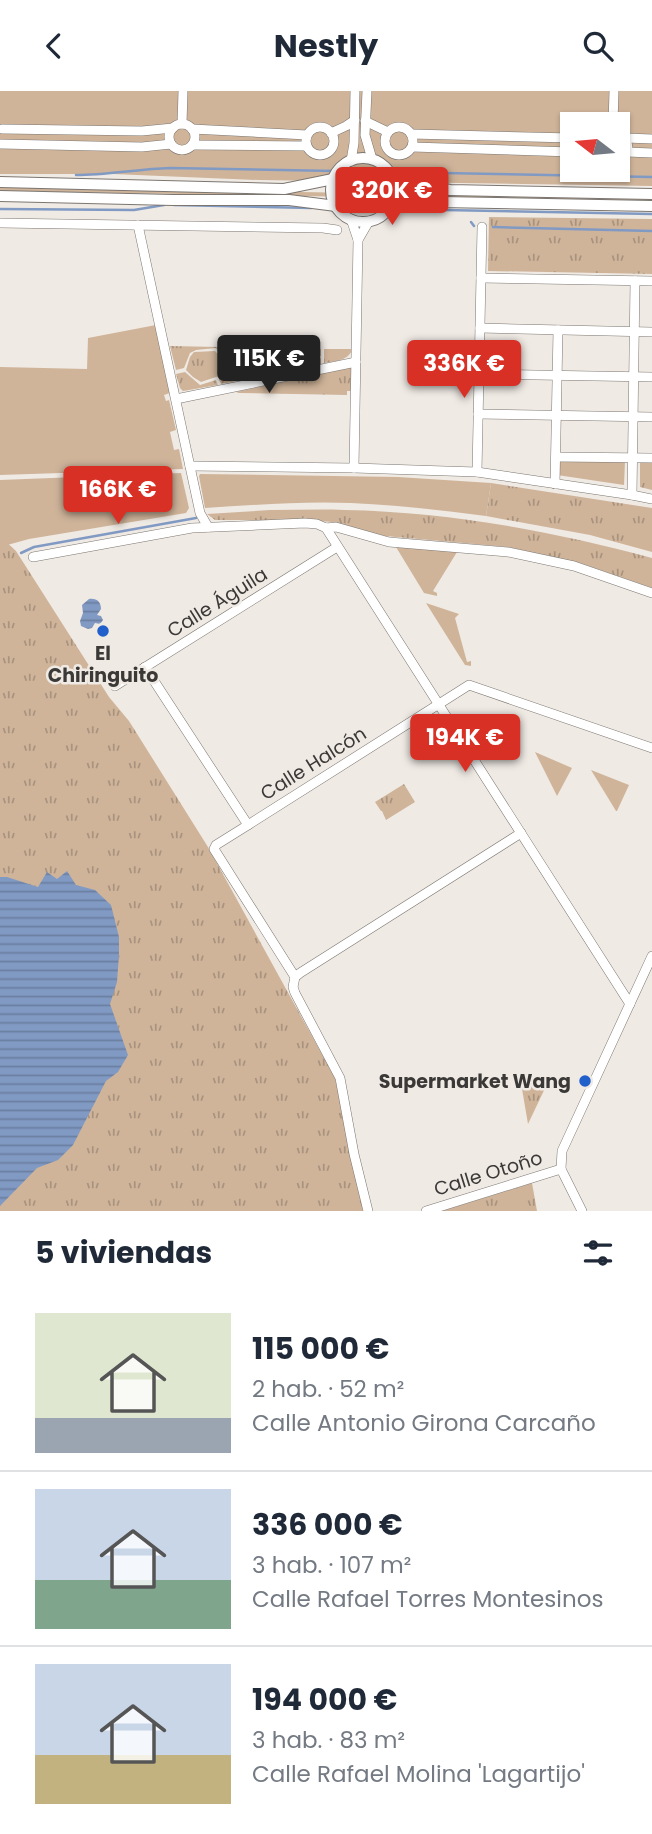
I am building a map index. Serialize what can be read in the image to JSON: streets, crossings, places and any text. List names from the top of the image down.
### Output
{
  "streets": {
    "street": ["Calle Águila", "Calle Halcón", "Calle Otoño"]
  },
  "places": ["El Chiringuito", "Supermarket Wang"],
  "north": "left",
  "page": {
    "header": "Nestly",
    "price": [
      "320K €",
      "115K €",
      "336K €",
      "166K €",
      "194K €"
    ],
    "heading": "5 viviendas",
    "list": [
      {
        "name": "115 000 €",
        "note": "2 hab. · 52 m² · Calle Antonio Girona Carcaño"
      },
      {
        "name": "336 000 €",
        "note": "3 hab. · 107 m² · Calle Rafael Torres Montesinos"
      },
      {
        "name": "194 000 €",
        "note": "3 hab. · 83 m² · Calle Rafael Molina 'Lagartijo'"
      }
    ]
  }
}
